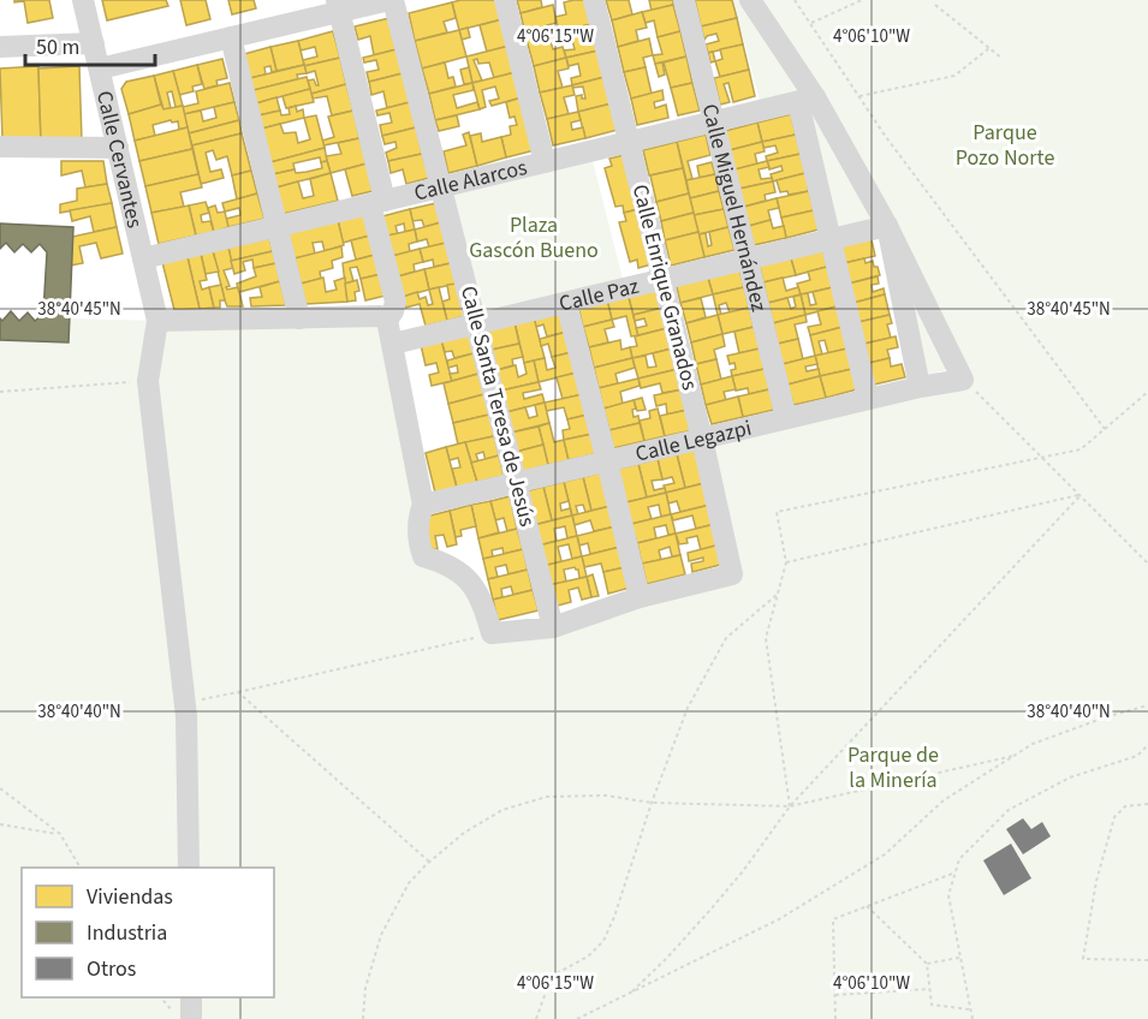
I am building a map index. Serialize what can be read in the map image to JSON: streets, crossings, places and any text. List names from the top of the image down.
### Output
{
  "streets": {
    "street": [
      "Calle Cervantes",
      "Calle Alarcos",
      "Calle Miguel Hernández",
      "Calle Enrique Granados",
      "Calle Paz",
      "Calle Santa Teresa de Jesús",
      "Calle Legazpi"
    ]
  },
  "crossings": [
    ["Calle Cervantes", "Calle Alarcos"],
    ["Calle Alarcos", "Calle Miguel Hernández"],
    ["Calle Alarcos", "Calle Enrique Granados"],
    ["Calle Alarcos", "Calle Santa Teresa de Jesús"],
    ["Calle Miguel Hernández", "Calle Paz"],
    ["Calle Miguel Hernández", "Calle Legazpi"],
    ["Calle Enrique Granados", "Calle Paz"],
    ["Calle Enrique Granados", "Calle Legazpi"],
    ["Calle Paz", "Calle Santa Teresa de Jesús"],
    ["Calle Santa Teresa de Jesús", "Calle Legazpi"]
  ],
  "parks": ["Parque Pozo Norte", "Plaza Gascón Bueno", "Parque de la Minería"],
  "legend": ["Viviendas", "Industria", "Otros"],
  "scale_bar": "50 m",
  "coordinates": [
    "4°06'15\"W",
    "4°06'10\"W",
    "38°40'45\"N",
    "38°40'40\"N"
  ]
}
